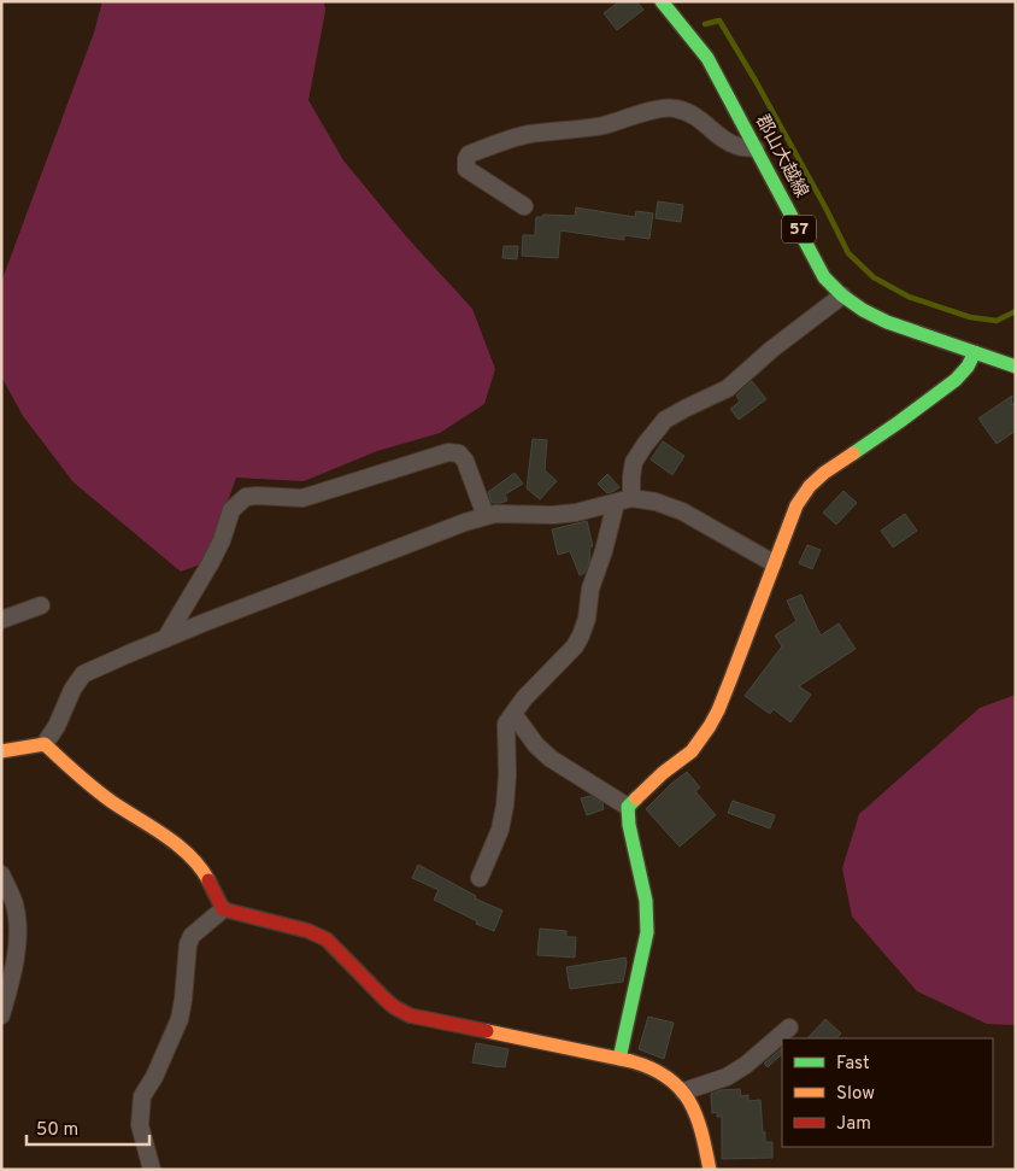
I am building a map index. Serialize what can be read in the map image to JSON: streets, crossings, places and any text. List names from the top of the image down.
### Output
{
  "streets": {
    "street": ["郡山大越線", "57"]
  },
  "legend": ["Fast", "Slow", "Jam"],
  "scale_bar": "50 m"
}
